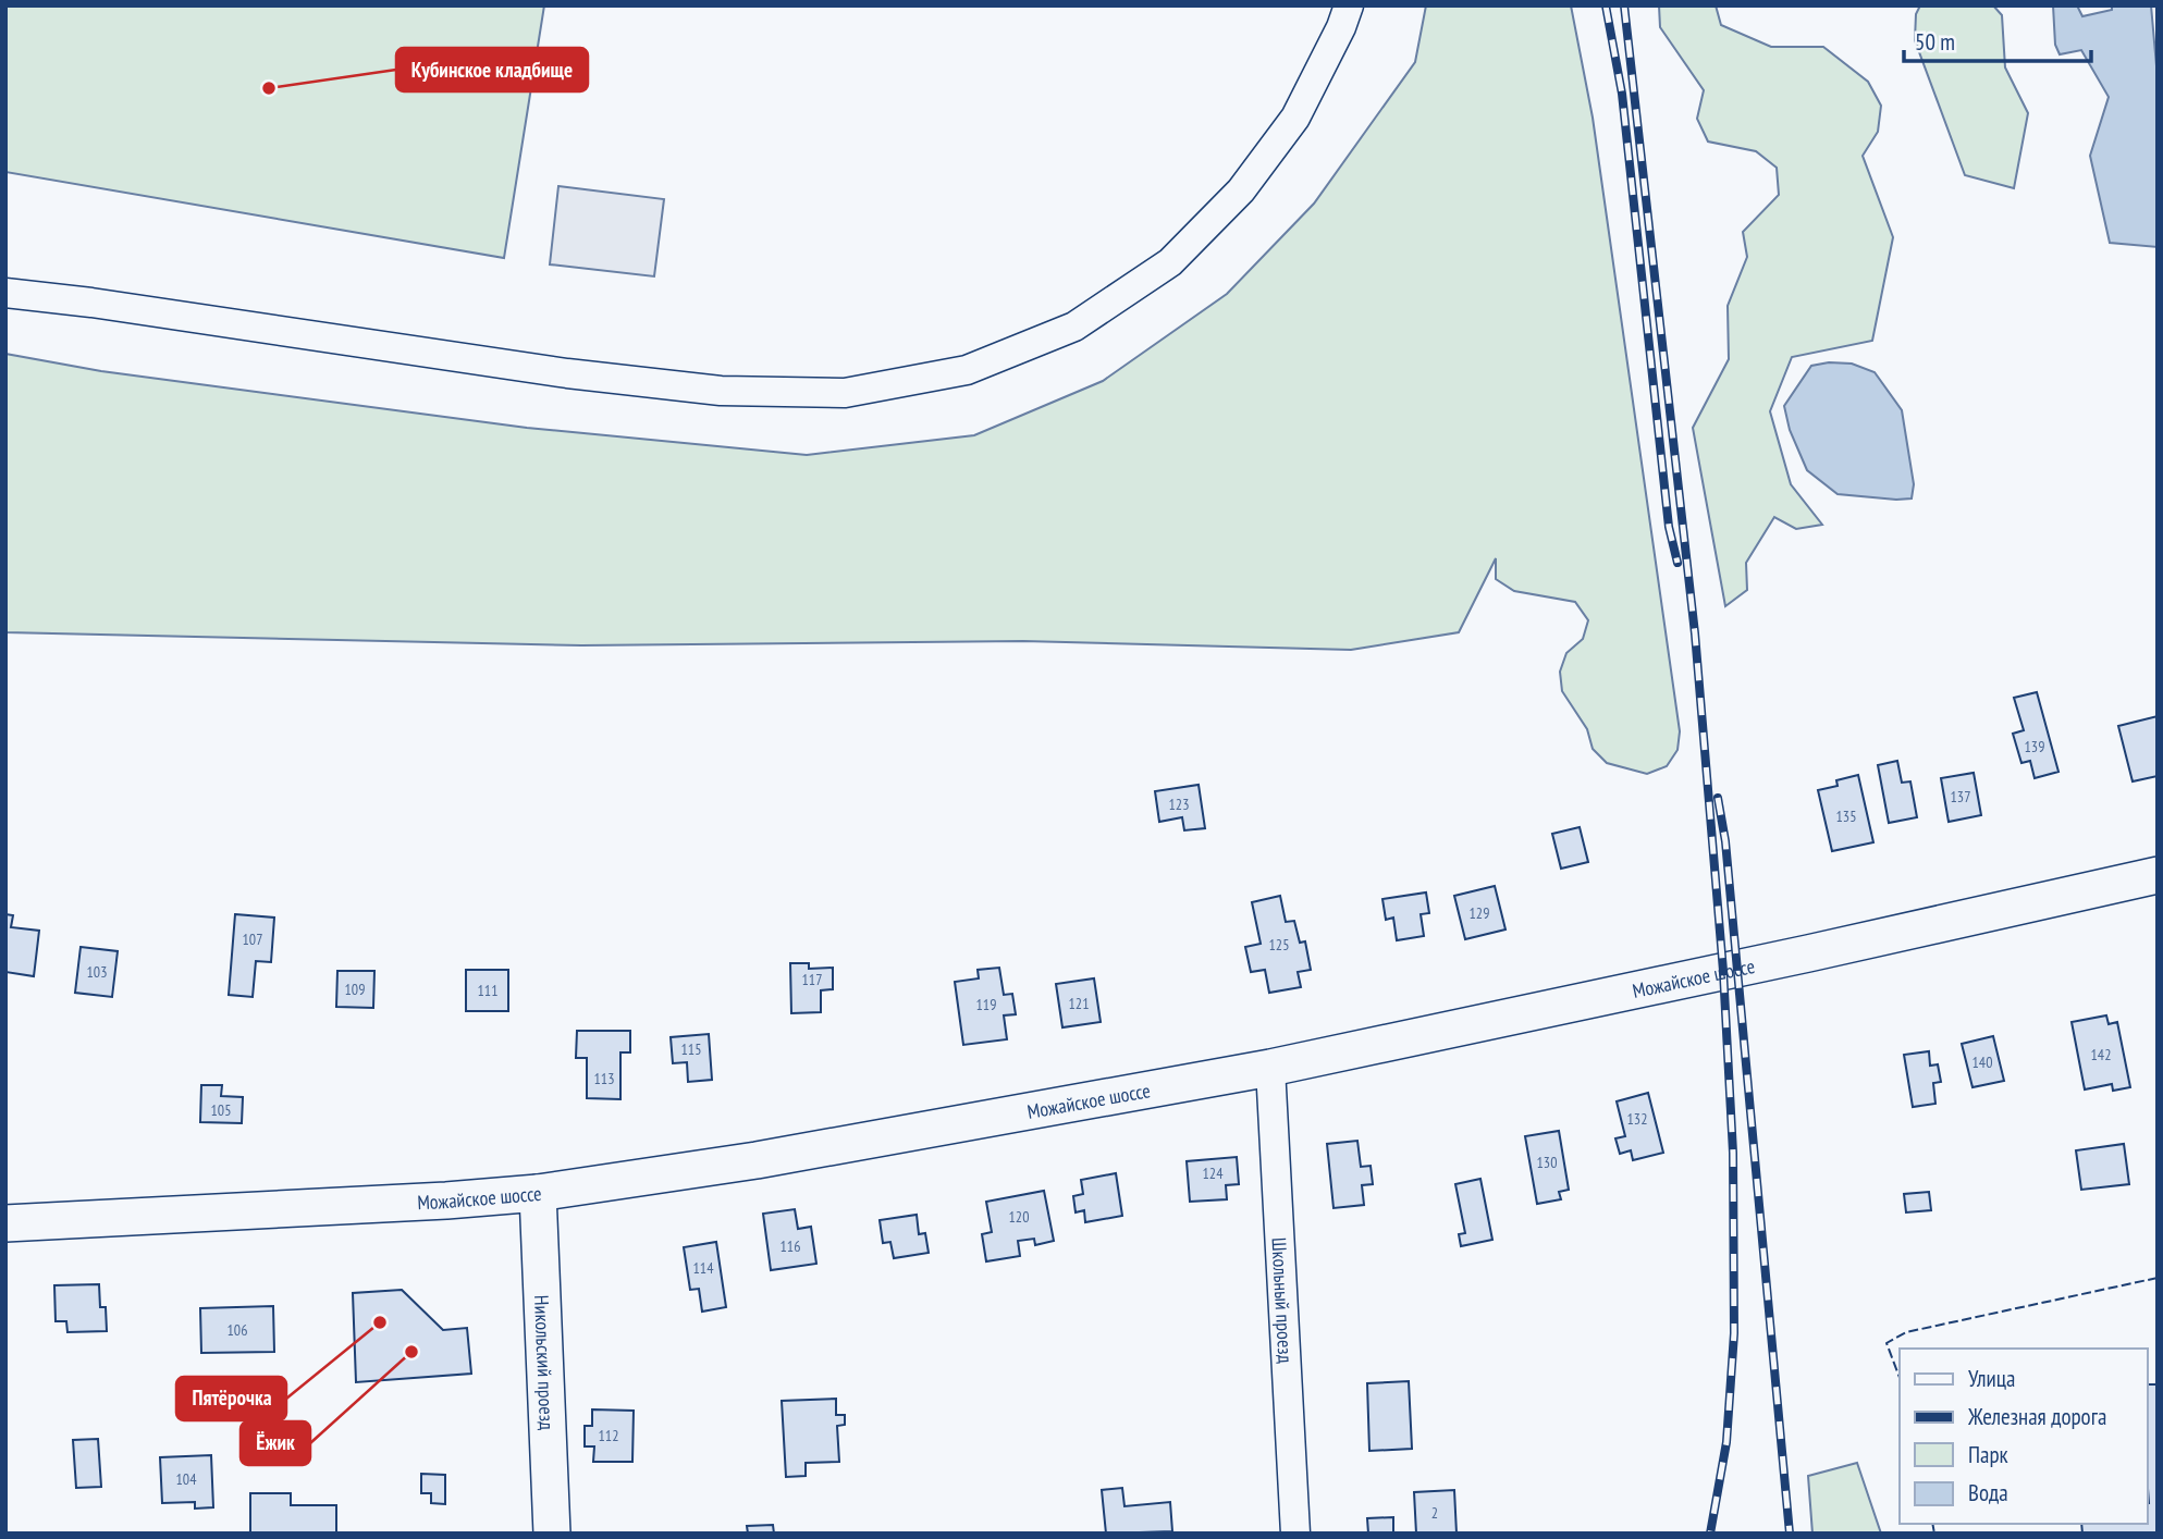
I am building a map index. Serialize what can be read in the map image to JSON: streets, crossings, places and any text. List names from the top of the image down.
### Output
{
  "streets": {
    "main road": ["Можайское шоссе", "Никольский проезд"],
    "street": ["Школьный проезд"]
  },
  "crossings": [
    ["Можайское шоссе", "Школьный проезд"],
    ["Можайское шоссе", "Никольский проезд"]
  ],
  "places": ["Кубинское кладбище", "Пятёрочка", "Ёжик"],
  "house_numbers": [
    "139",
    "137",
    "123",
    "135",
    "129",
    "107",
    "125",
    "103",
    "117",
    "109",
    "111",
    "121",
    "119",
    "115",
    "142",
    "140",
    "113",
    "105",
    "132",
    "130",
    "124",
    "120",
    "116",
    "114",
    "106",
    "112",
    "104",
    "2"
  ],
  "legend": [
    "Улица",
    "Железная дорога",
    "Парк",
    "Вода"
  ],
  "scale_bar": "50 m"
}
